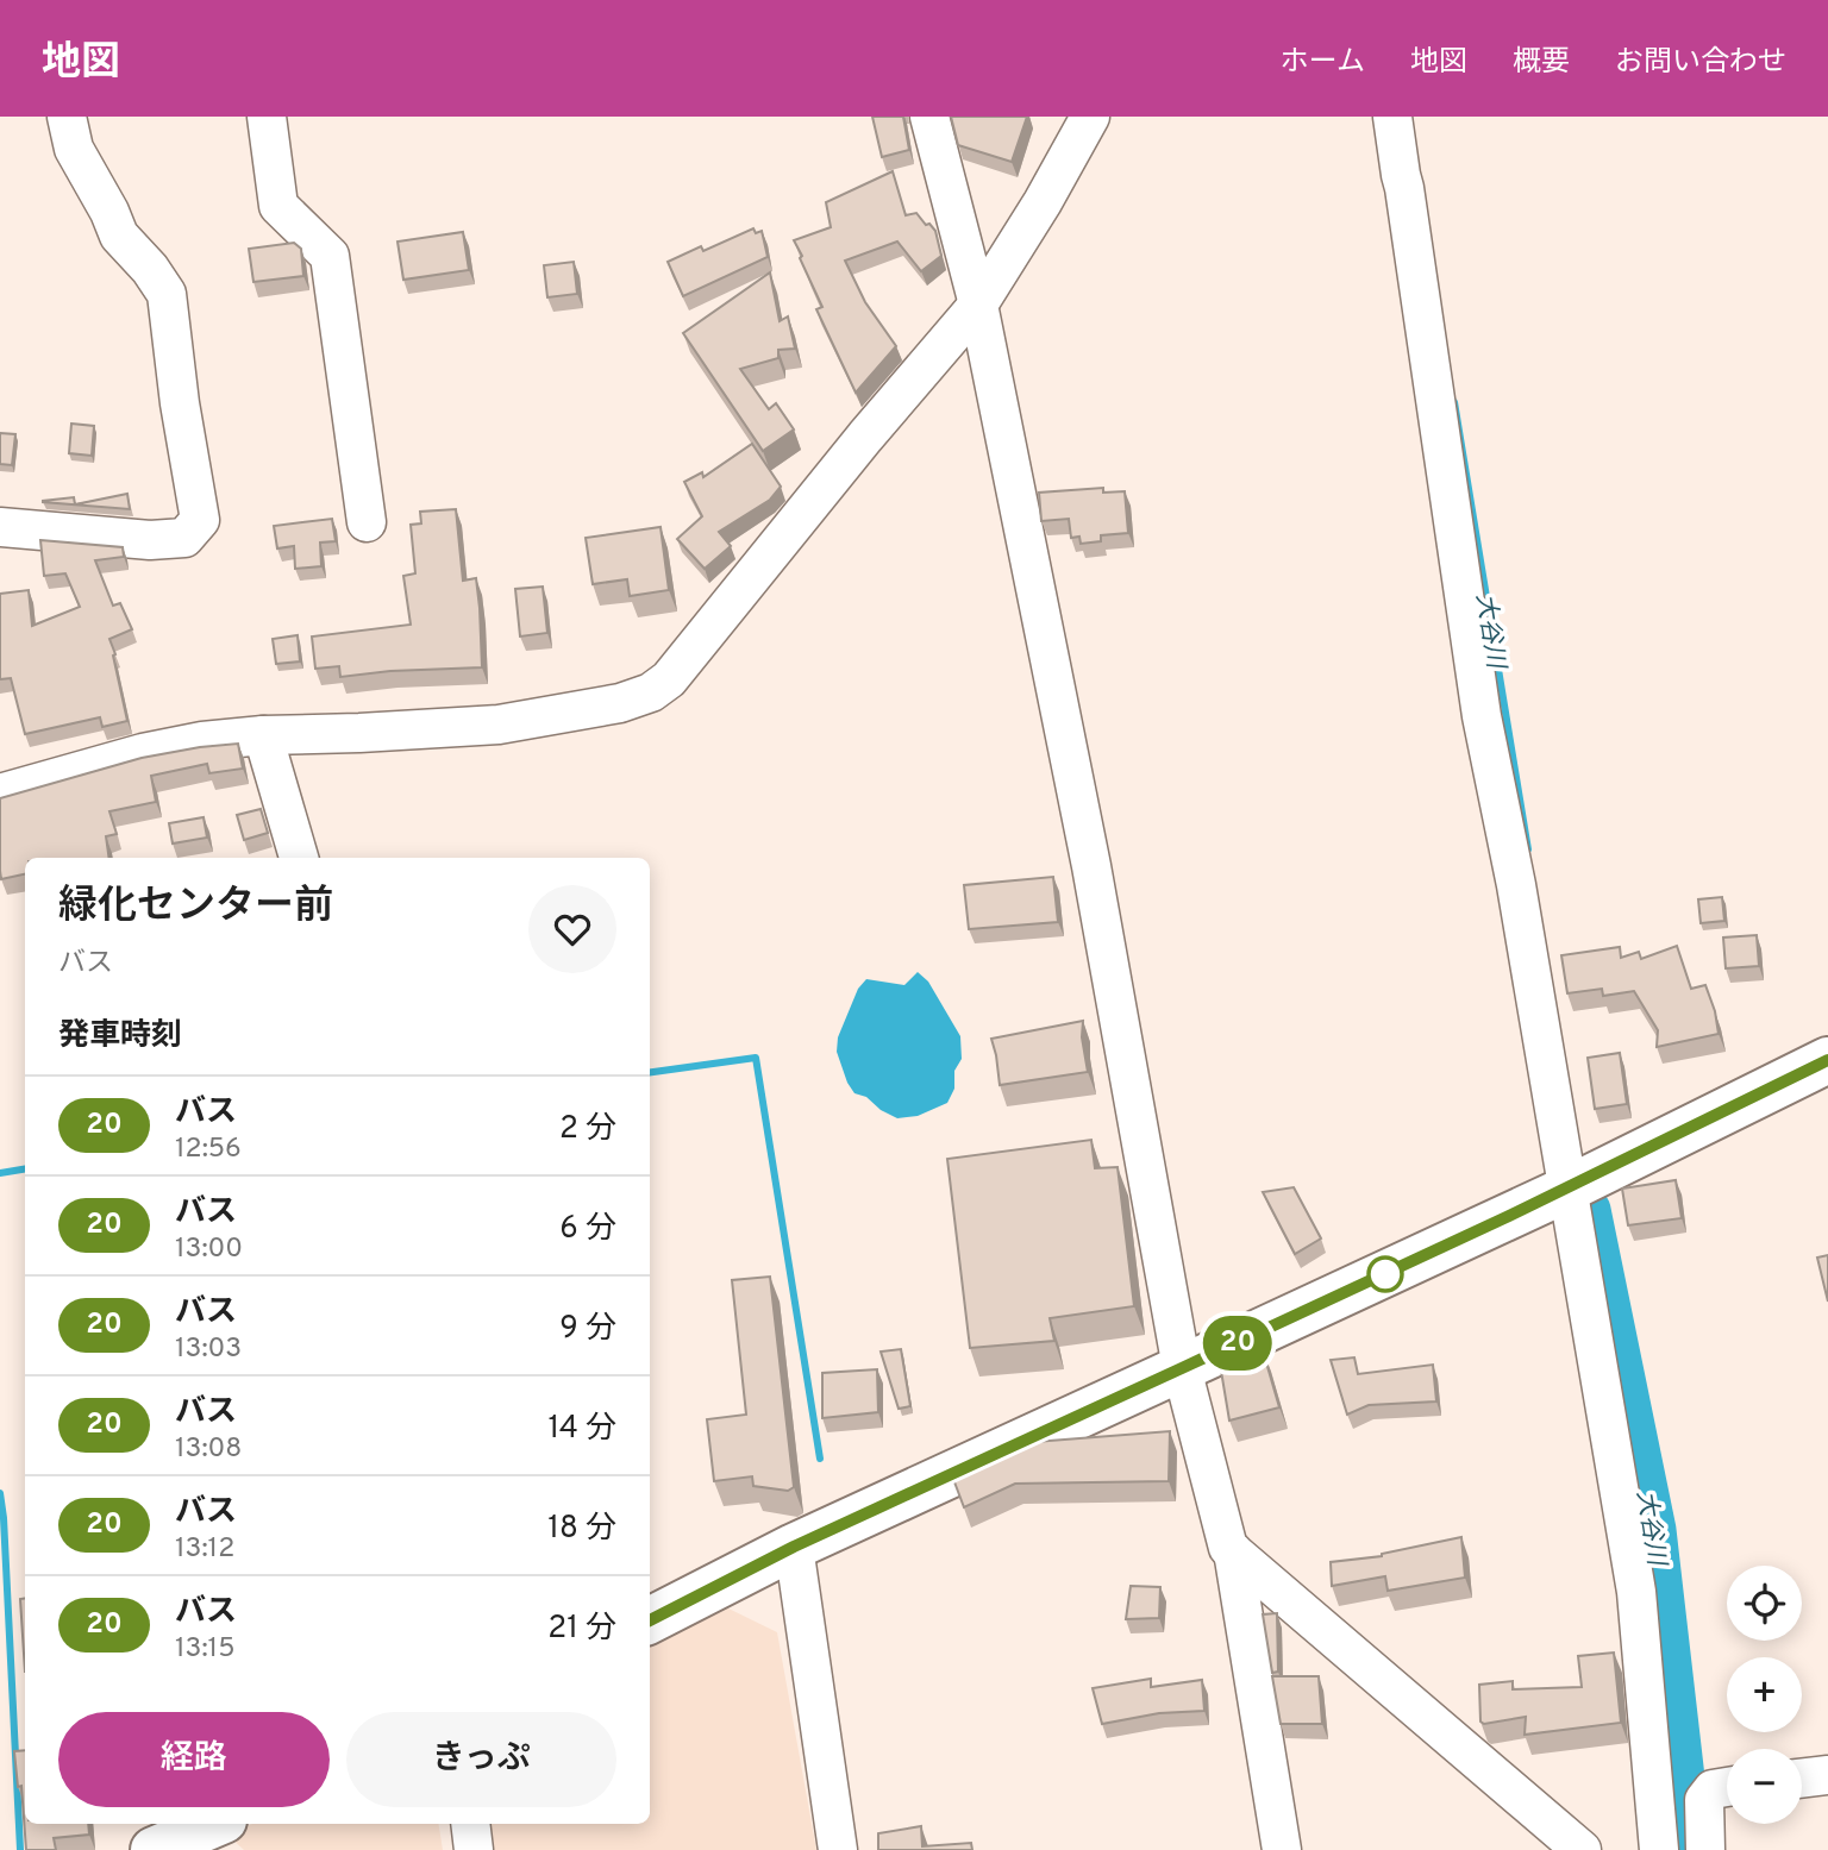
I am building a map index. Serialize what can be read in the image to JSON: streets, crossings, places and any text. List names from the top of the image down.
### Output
{
  "water": ["大谷川"],
  "lines": ["bus line 20"],
  "page": {
    "header": "地図",
    "nav": [
      "ホーム",
      "地図",
      "概要",
      "お問い合わせ"
    ],
    "on_map": "20",
    "heading": [
      ["緑化センター前", "バス"],
      "発車時刻"
    ],
    "list": [
      {
        "mark": "20",
        "name": "バス",
        "note": "12:56",
        "value": "2 分"
      },
      {
        "mark": "20",
        "name": "バス",
        "note": "13:00",
        "value": "6 分"
      },
      {
        "mark": "20",
        "name": "バス",
        "note": "13:03",
        "value": "9 分"
      },
      {
        "mark": "20",
        "name": "バス",
        "note": "13:08",
        "value": "14 分"
      },
      {
        "mark": "20",
        "name": "バス",
        "note": "13:12",
        "value": "18 分"
      },
      {
        "mark": "20",
        "name": "バス",
        "note": "13:15",
        "value": "21 分"
      }
    ],
    "map_buttons": ["+", "−"],
    "buttons": ["経路", "きっぷ"]
  }
}
